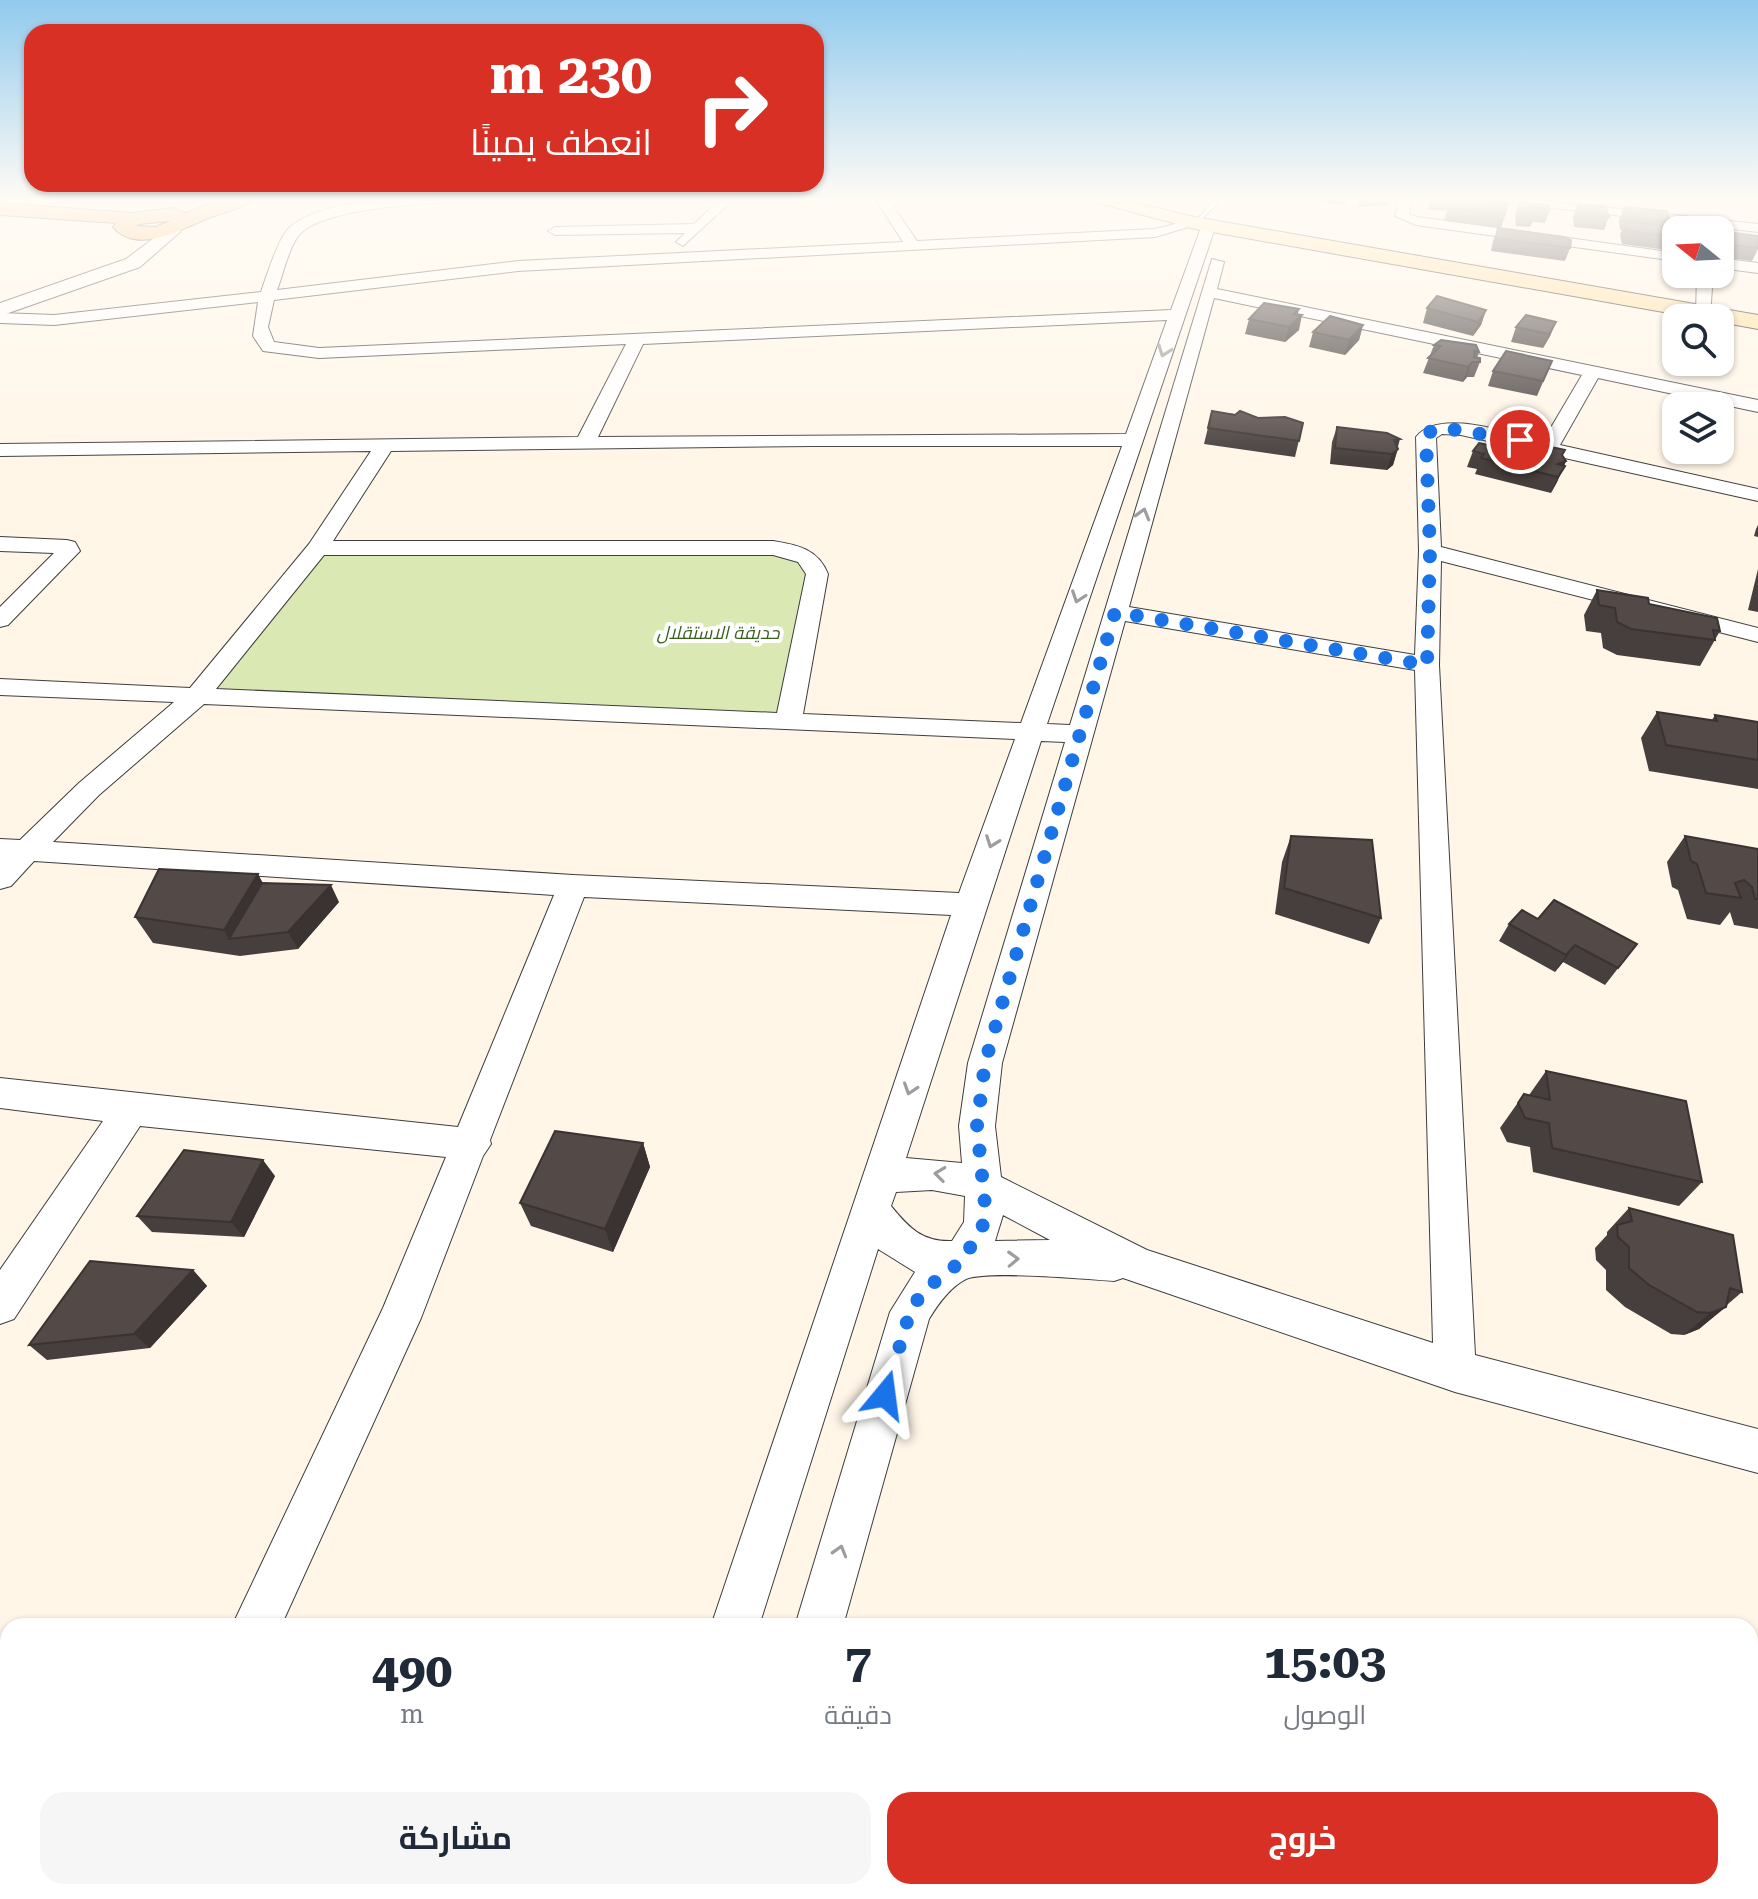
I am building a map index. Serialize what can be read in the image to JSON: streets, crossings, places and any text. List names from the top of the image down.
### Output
{
  "parks": ["حديقة الاستقلال"],
  "north": "left",
  "page": {
    "turn": ["230 m", "انعطف يمينًا"],
    "eta": [
      "15:03",
      "الوصول",
      "7",
      "دقيقة",
      "490",
      "m"
    ],
    "buttons": ["خروج", "مشاركة"]
  }
}
